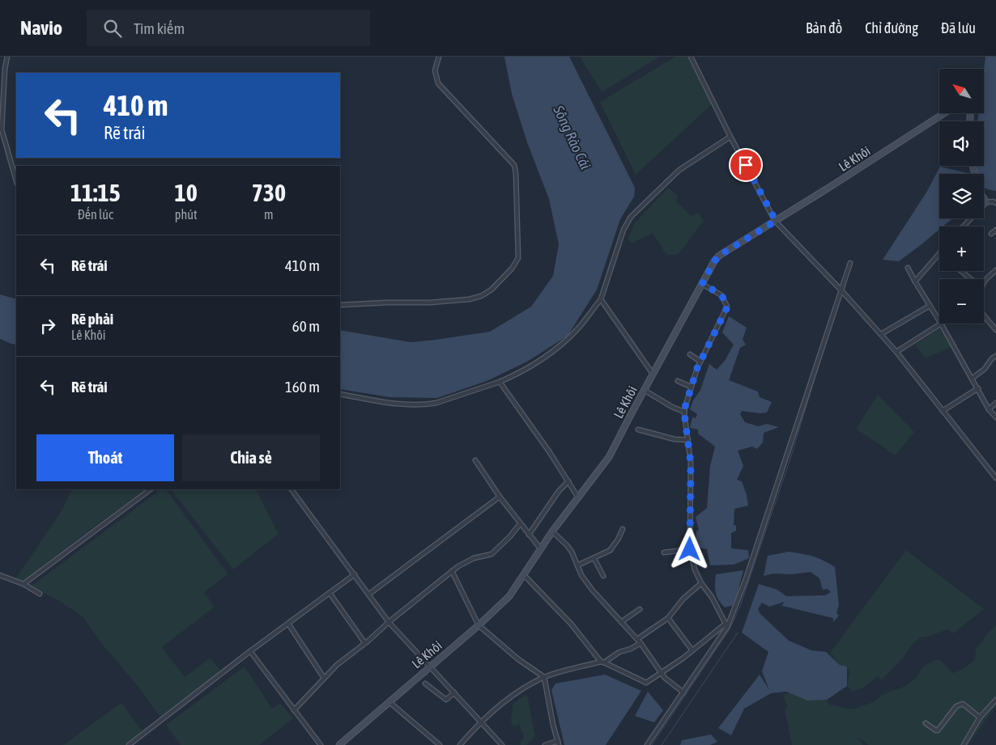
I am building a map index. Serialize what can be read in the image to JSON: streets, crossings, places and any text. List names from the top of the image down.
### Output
{
  "streets": {
    "street": ["Lê Khôi"]
  },
  "water": ["Sông Rào Cái"],
  "north": "top left",
  "page": {
    "header": "Navio",
    "search": "Tìm kiếm",
    "nav": ["Bản đồ", "Chỉ đường", "Đã lưu"],
    "map_buttons": ["+", "−"],
    "turn": ["410 m", "Rẽ trái"],
    "eta": [
      "11:15",
      "Đến lúc",
      "10",
      "phút",
      "730",
      "m"
    ],
    "list": [
      {
        "name": "Rẽ trái",
        "value": "410 m"
      },
      {
        "name": "Rẽ phải",
        "note": "Lê Khôi",
        "value": "60 m"
      },
      {
        "name": "Rẽ trái",
        "value": "160 m"
      }
    ],
    "buttons": ["Thoát", "Chia sẻ"]
  }
}
